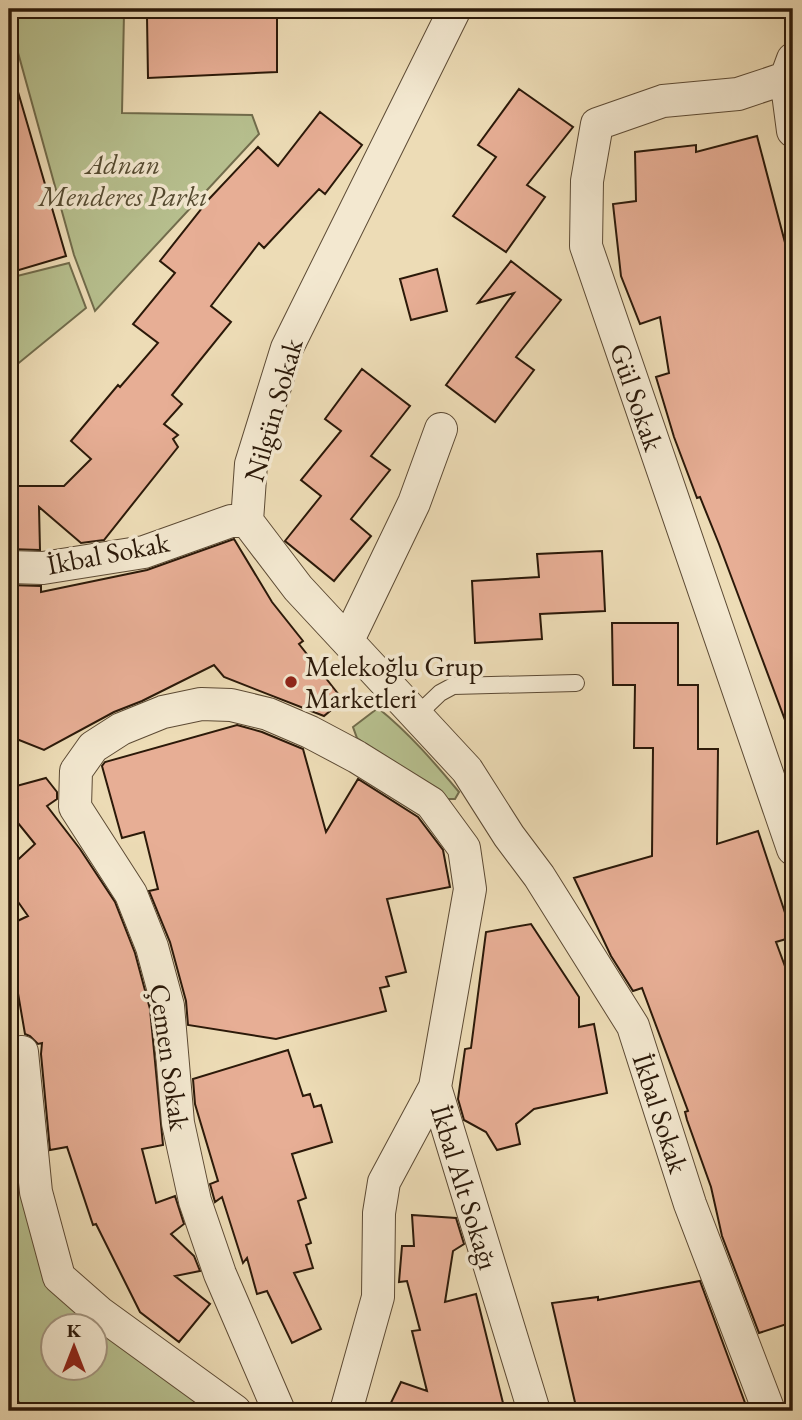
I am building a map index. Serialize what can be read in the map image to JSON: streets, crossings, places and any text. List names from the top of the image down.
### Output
{
  "streets": {
    "street": [
      "Gül Sokak",
      "Nilgün Sokak",
      "İkbal Sokak",
      "Çemen Sokak",
      "İkbal Alt Sokağı"
    ]
  },
  "crossings": [
    ["Nilgün Sokak", "İkbal Sokak"],
    ["Çemen Sokak", "İkbal Alt Sokağı"]
  ],
  "parks": ["Adnan Menderes Parkı"],
  "places": ["Melekoğlu Grup Marketleri"],
  "north": "top"
}
